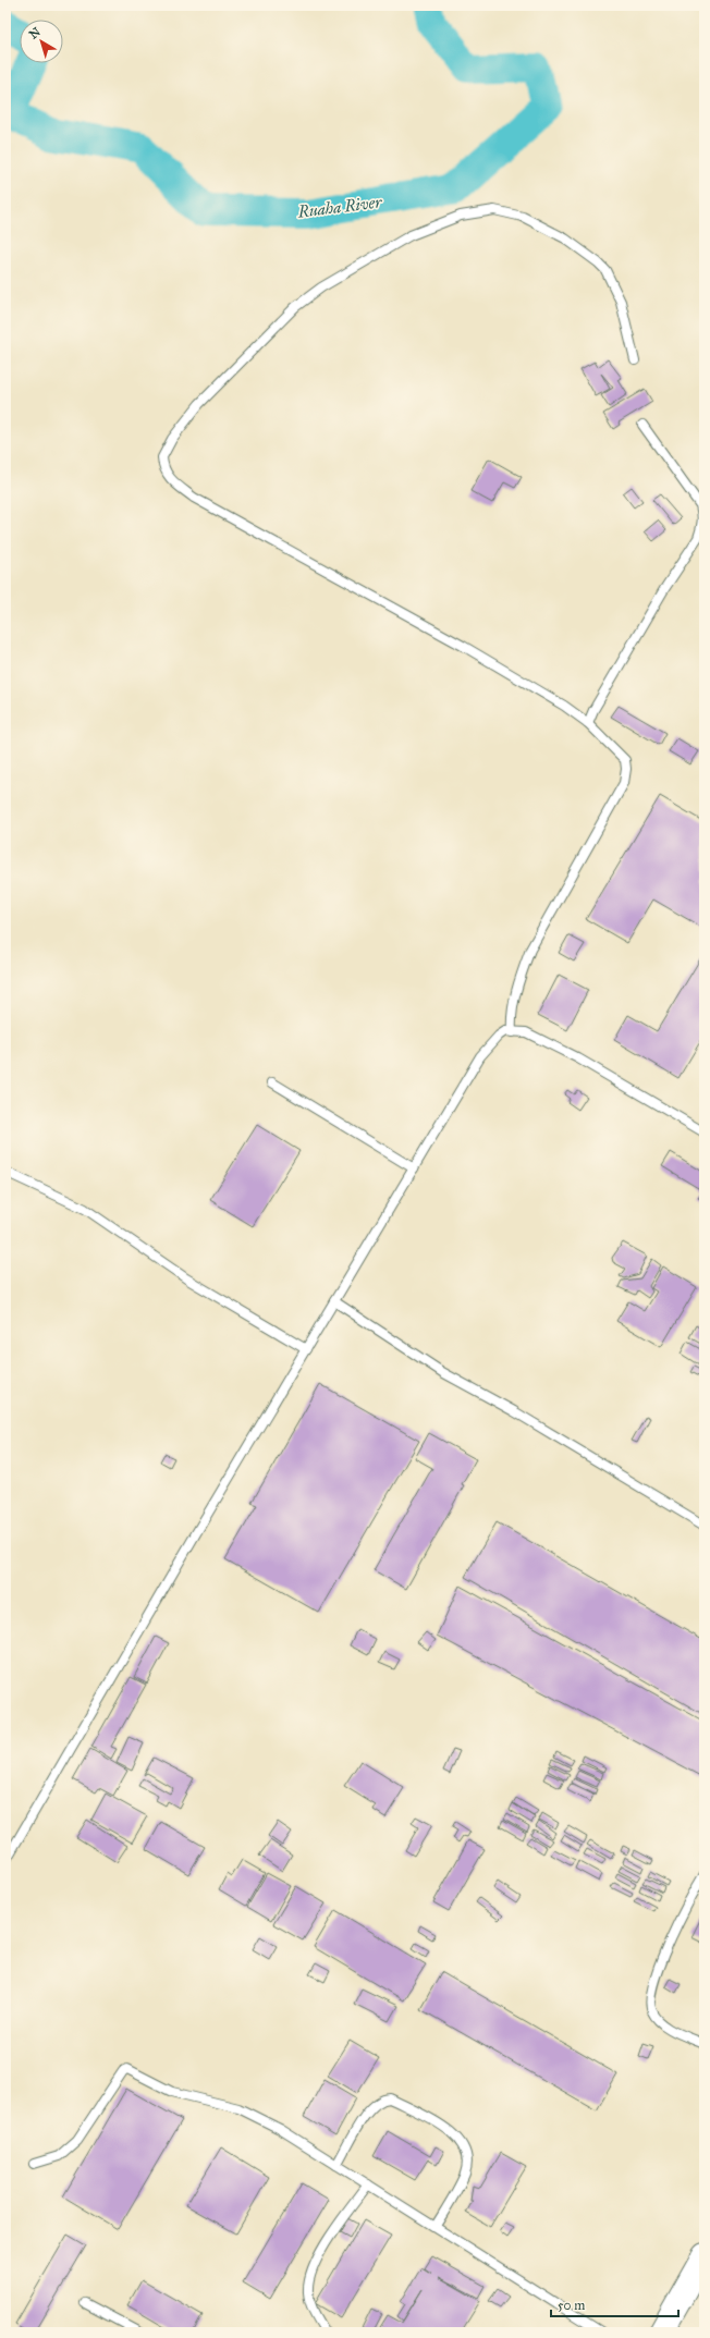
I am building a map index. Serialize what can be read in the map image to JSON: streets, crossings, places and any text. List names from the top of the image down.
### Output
{
  "water": ["Ruaha River"],
  "scale_bar": "50 m",
  "north": "top left"
}
